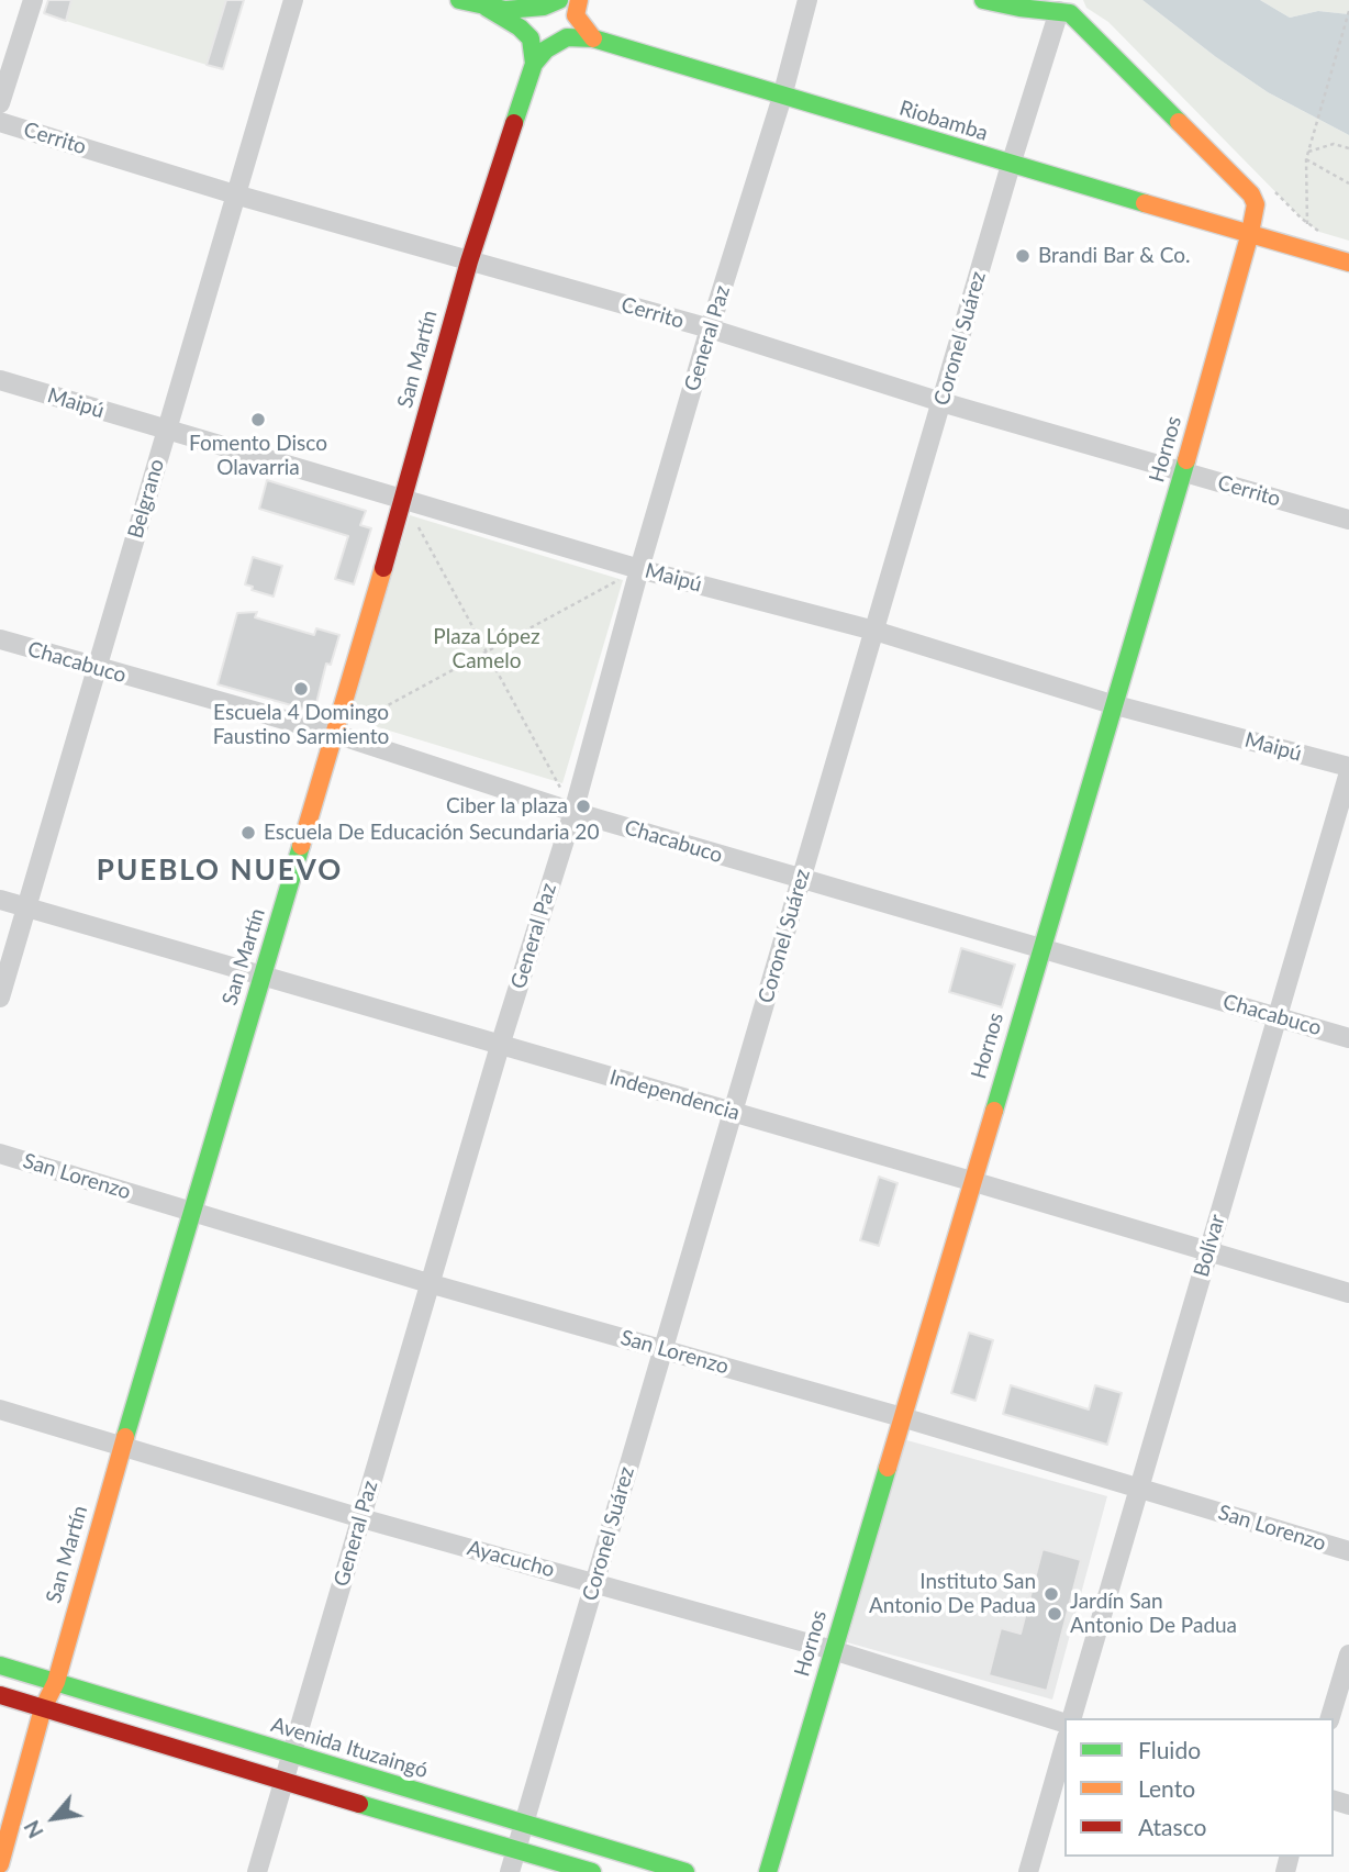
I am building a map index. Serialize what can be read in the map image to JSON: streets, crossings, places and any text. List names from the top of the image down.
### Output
{
  "streets": {
    "street": [
      "Riobamba",
      "Cerrito",
      "General Paz",
      "Coronel Suárez",
      "San Martín",
      "Maipú",
      "Hornos",
      "Belgrano",
      "Chacabuco",
      "Independencia",
      "San Lorenzo",
      "Bolívar",
      "Ayacucho",
      "Avenida Ituzaingó"
    ]
  },
  "crossings": [
    ["Riobamba", "General Paz"],
    ["Riobamba", "Coronel Suárez"],
    ["Riobamba", "San Martín"],
    ["Riobamba", "Hornos"],
    ["Cerrito", "General Paz"],
    ["Cerrito", "Coronel Suárez"],
    ["Cerrito", "San Martín"],
    ["Cerrito", "Hornos"],
    ["Cerrito", "Belgrano"],
    ["General Paz", "Maipú"],
    ["General Paz", "Chacabuco"],
    ["General Paz", "Independencia"],
    ["General Paz", "San Lorenzo"],
    ["General Paz", "Ayacucho"],
    ["General Paz", "Avenida Ituzaingó"],
    ["Coronel Suárez", "Maipú"],
    ["Coronel Suárez", "Hornos"],
    ["Coronel Suárez", "Chacabuco"],
    ["Coronel Suárez", "Independencia"],
    ["Coronel Suárez", "San Lorenzo"],
    ["Coronel Suárez", "Ayacucho"],
    ["Coronel Suárez", "Avenida Ituzaingó"],
    ["San Martín", "Maipú"],
    ["San Martín", "Chacabuco"],
    ["San Martín", "Independencia"],
    ["San Martín", "San Lorenzo"],
    ["San Martín", "Ayacucho"],
    ["San Martín", "Avenida Ituzaingó"],
    ["Maipú", "Hornos"],
    ["Maipú", "Belgrano"],
    ["Maipú", "Bolívar"],
    ["Hornos", "Chacabuco"],
    ["Hornos", "Independencia"],
    ["Hornos", "San Lorenzo"],
    ["Hornos", "Ayacucho"],
    ["Belgrano", "Chacabuco"],
    ["Belgrano", "Independencia"],
    ["Chacabuco", "Bolívar"],
    ["Independencia", "Bolívar"],
    ["San Lorenzo", "Bolívar"]
  ],
  "districts": ["PUEBLO NUEVO"],
  "parks": ["Plaza López Camelo"],
  "places": [
    "Brandi Bar & Co.",
    "Fomento Disco Olavarria",
    "Escuela 4 Domingo Faustino Sarmiento",
    "Ciber la plaza",
    "Escuela De Educación Secundaria 20",
    "Instituto San Antonio De Padua",
    "Jardín San Antonio De Padua"
  ],
  "legend": ["Fluido", "Lento", "Atasco"],
  "north": "bottom left"
}
